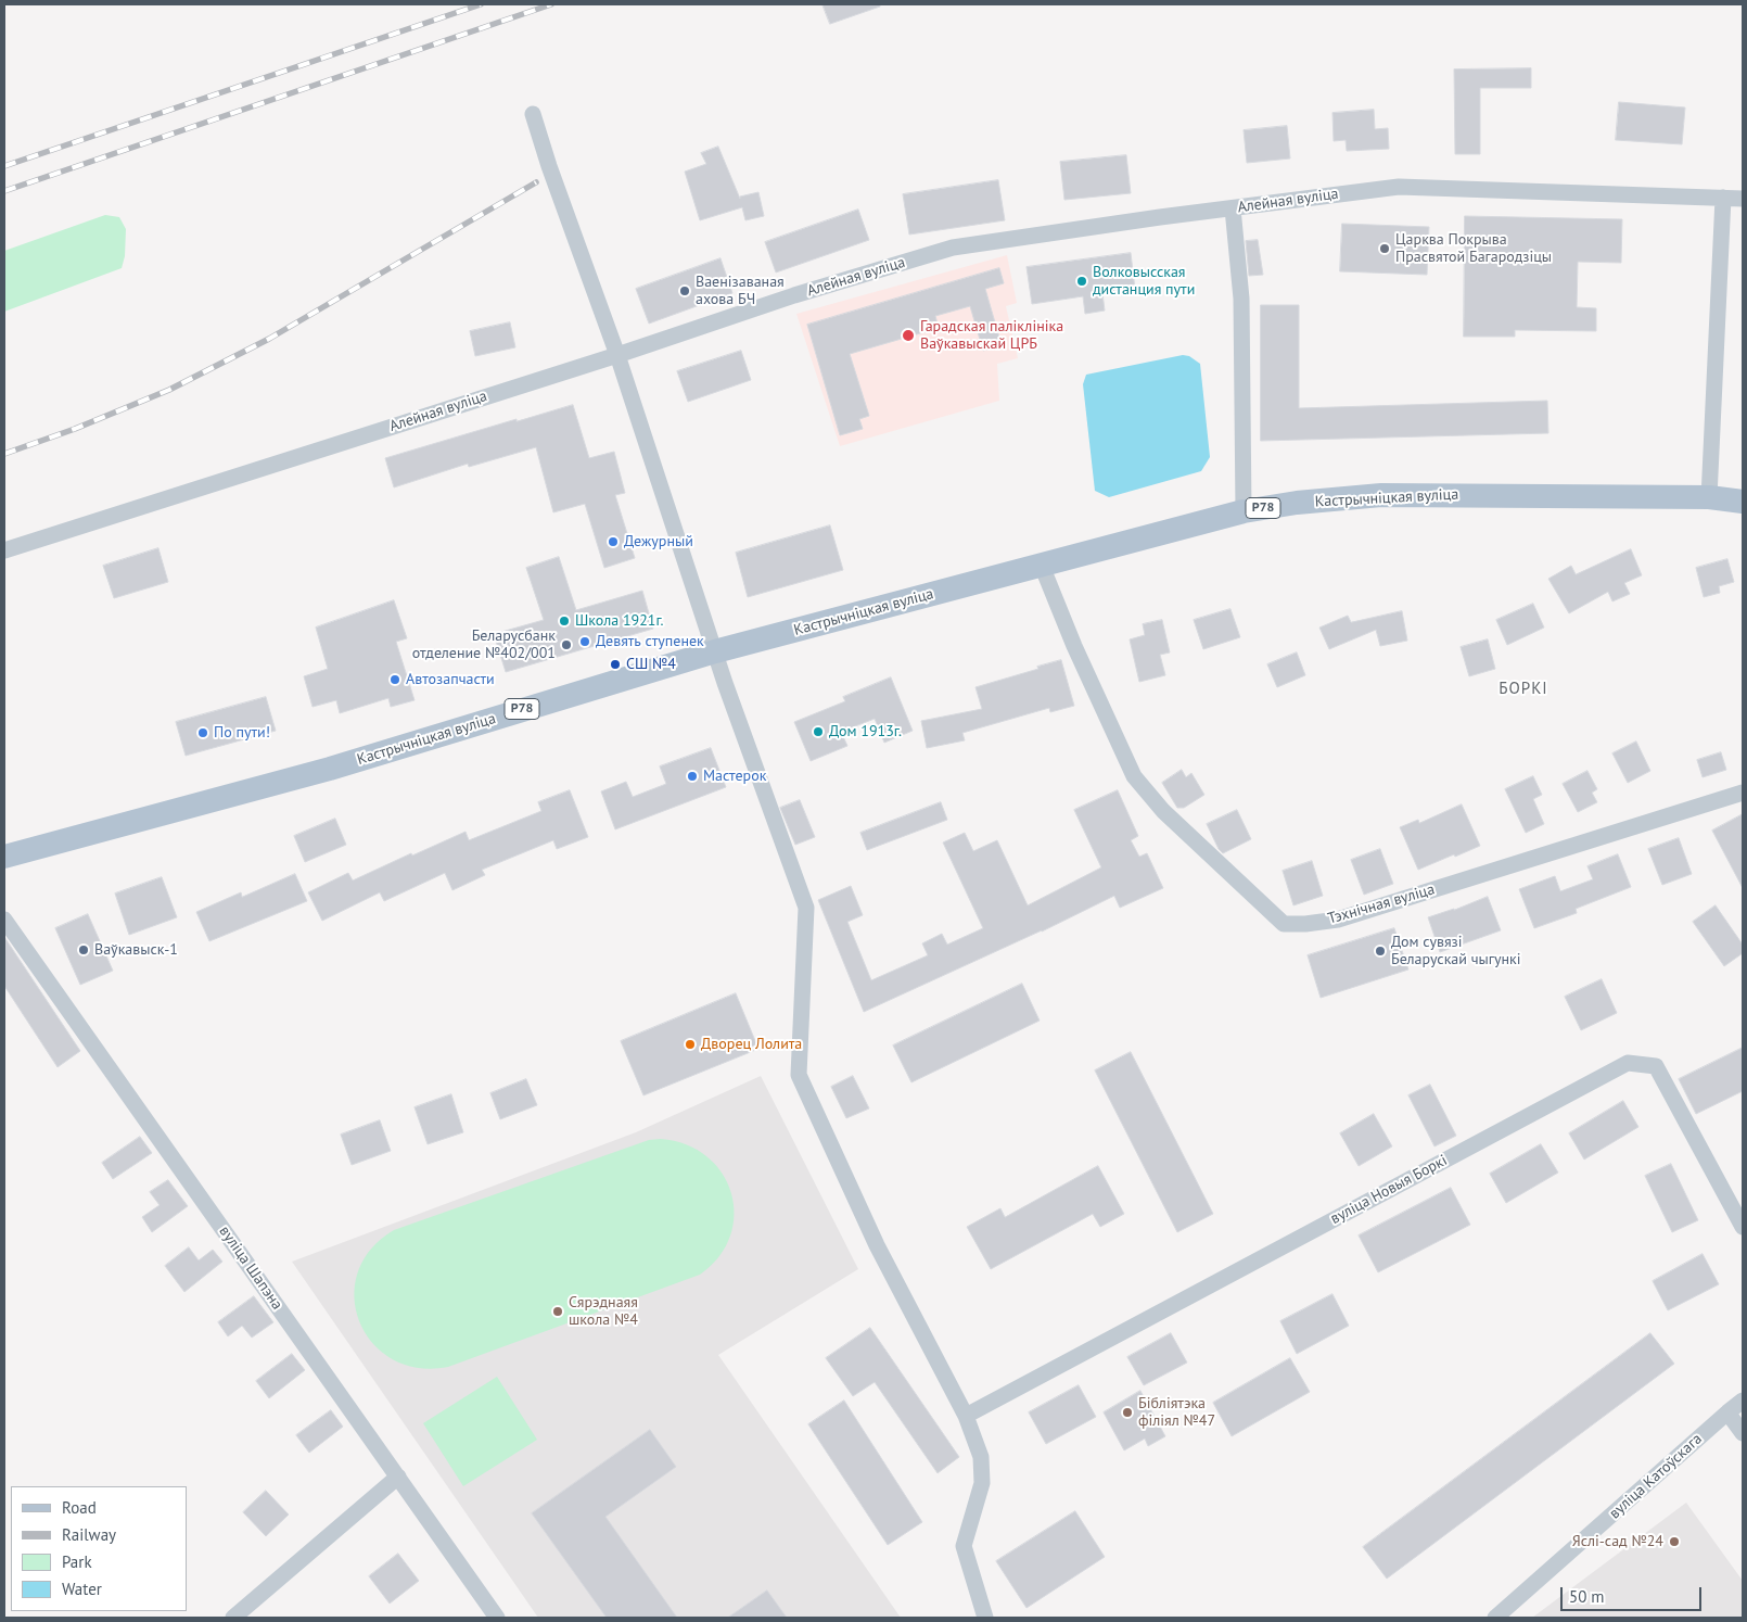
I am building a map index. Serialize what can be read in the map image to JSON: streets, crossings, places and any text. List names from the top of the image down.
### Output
{
  "streets": {
    "main road": ["Кастрычніцкая вуліца", "Р78"],
    "street": [
      "Алейная вуліца",
      "Тэхнічная вуліца",
      "вуліца Новыя Боркі",
      "вуліца Шапэна",
      "вуліца Катоўскага"
    ]
  },
  "crossings": [
    ["Кастрычніцкая вуліца", "Тэхнічная вуліца"]
  ],
  "districts": ["БОРКІ"],
  "places": [
    "Царква Покрыва Прасвятой Багародзіцы",
    "Волковысская дистанция пути",
    "Ваенізаваная ахова БЧ",
    "Гарадская паліклініка Ваўкавыскай ЦРБ",
    "Дежурный",
    "Школа 1921г.",
    "Девять ступенек",
    "Беларусбанк отделение №402/001",
    "СШ №4",
    "Автозапчасти",
    "Дом 1913г.",
    "По пути!",
    "Мастерок",
    "Ваўкавыск-1",
    "Дом сувязі Беларускай чыгункі",
    "Дворец Лолита",
    "Сярэднаяя школа №4",
    "Бібліятэка філіял №47",
    "Яслі-сад №24"
  ],
  "legend": [
    "Road",
    "Railway",
    "Park",
    "Water"
  ],
  "scale_bar": "50 m"
}
